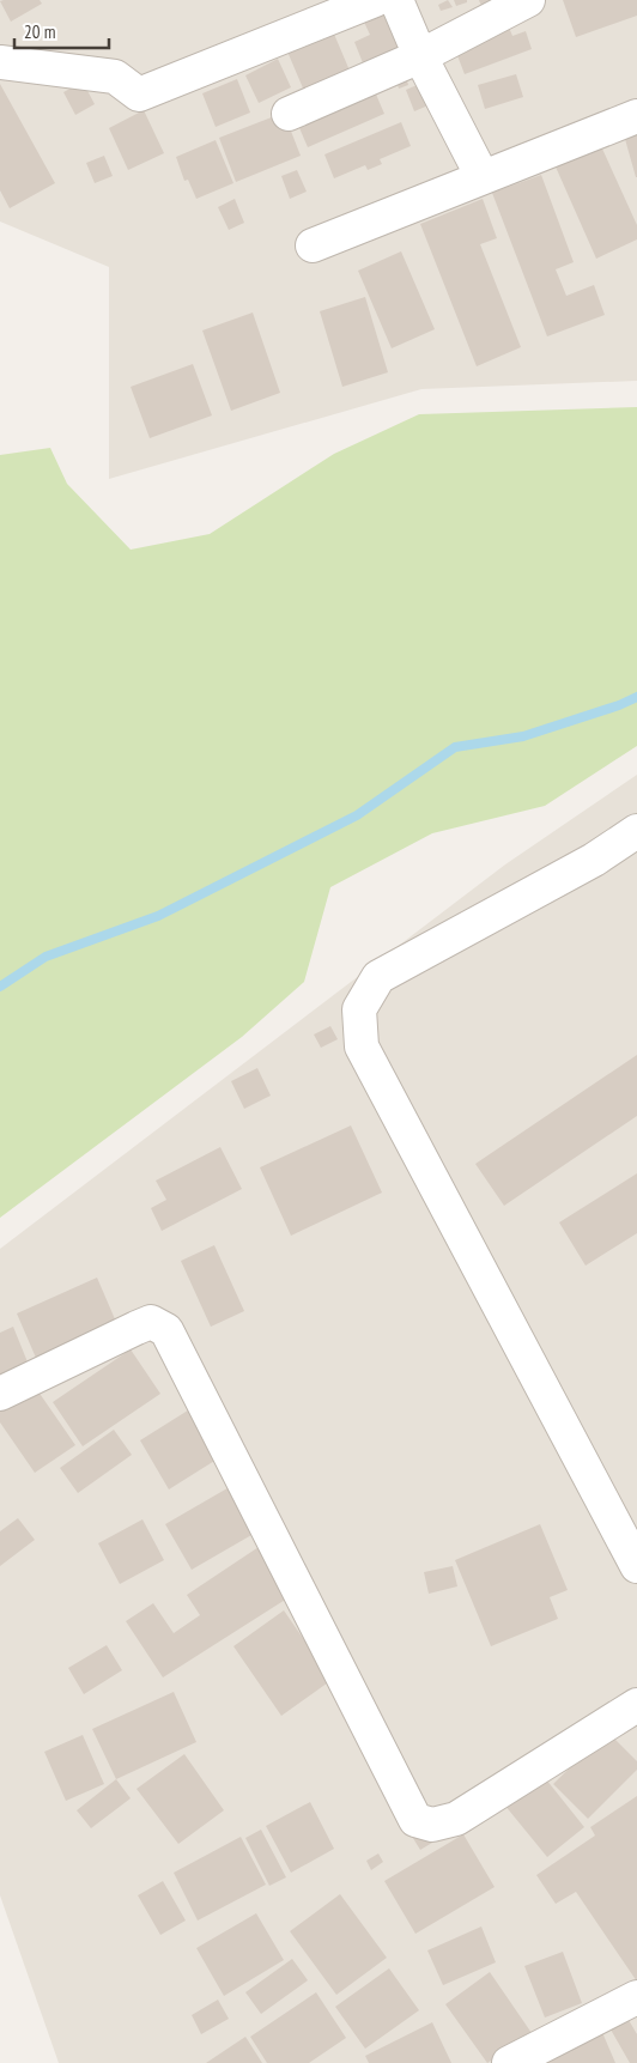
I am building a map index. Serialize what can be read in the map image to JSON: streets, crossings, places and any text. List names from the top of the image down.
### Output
{
  "scale_bar": "20 m"
}
